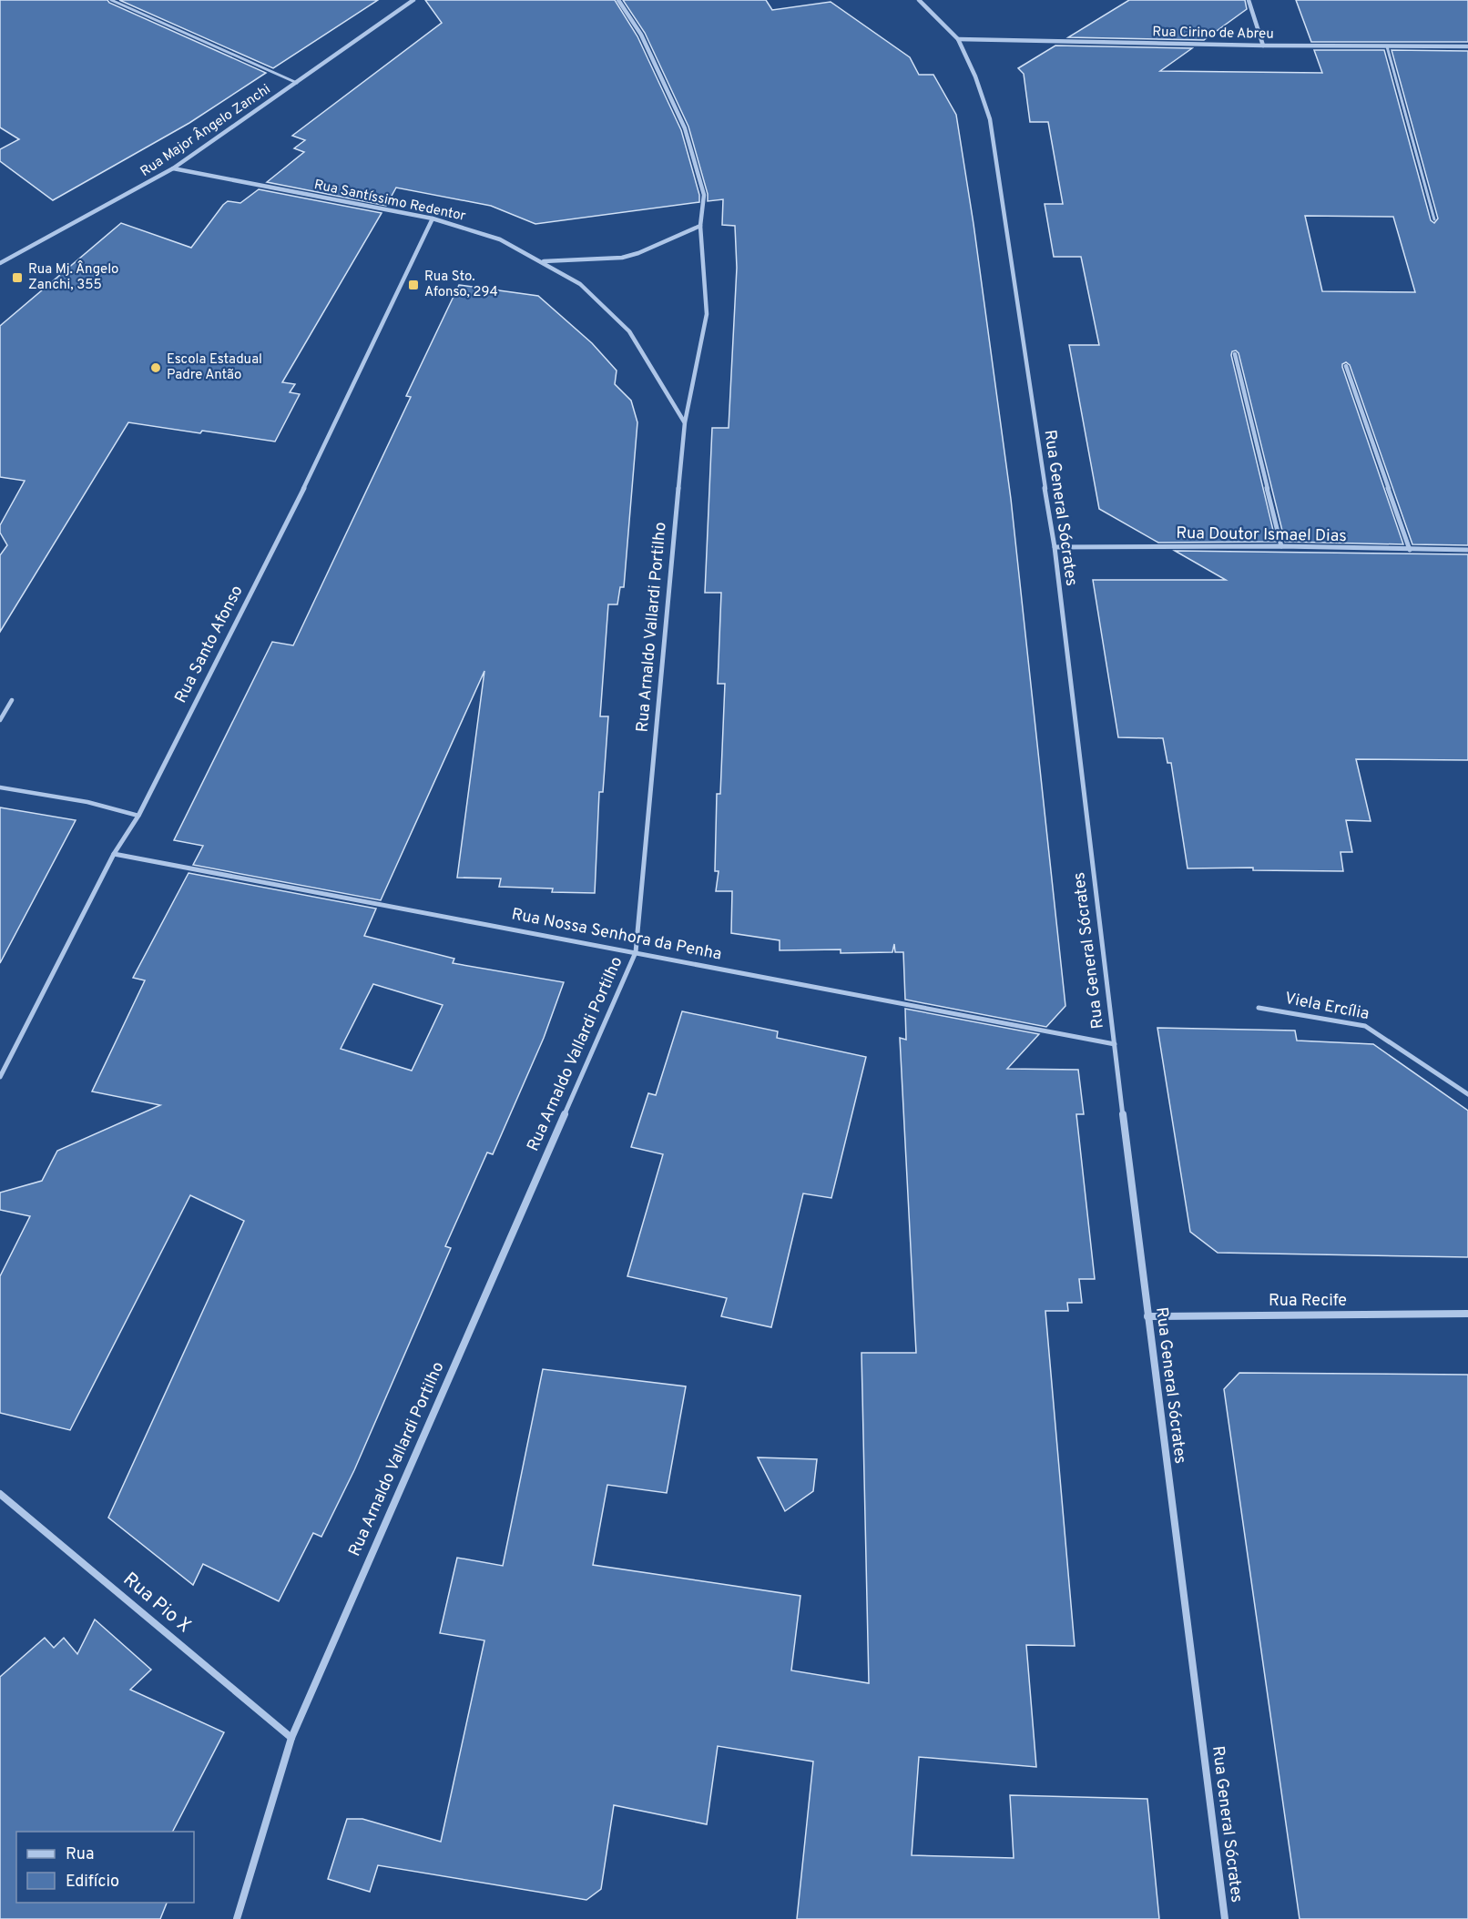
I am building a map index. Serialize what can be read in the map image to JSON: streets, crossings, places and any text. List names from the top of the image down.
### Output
{
  "streets": {
    "street": [
      "Rua Cirino de Abreu",
      "Rua Major Ângelo Zanchi",
      "Rua Santíssimo Redentor",
      "Rua General Sócrates",
      "Rua Doutor Ismael Dias",
      "Rua Arnaldo Vallardi Portilho",
      "Rua Santo Afonso",
      "Rua Nossa Senhora da Penha",
      "Viela Ercília",
      "Rua Recife",
      "Rua Pio X"
    ]
  },
  "crossings": [
    ["Rua Cirino de Abreu", "Rua General Sócrates"],
    ["Rua Major Ângelo Zanchi", "Rua Santíssimo Redentor"],
    ["Rua Santíssimo Redentor", "Rua Arnaldo Vallardi Portilho"],
    ["Rua Santíssimo Redentor", "Rua Santo Afonso"],
    ["Rua General Sócrates", "Rua Doutor Ismael Dias"],
    ["Rua General Sócrates", "Rua Nossa Senhora da Penha"],
    ["Rua General Sócrates", "Rua Recife"],
    ["Rua Arnaldo Vallardi Portilho", "Rua Nossa Senhora da Penha"],
    ["Rua Arnaldo Vallardi Portilho", "Rua Pio X"],
    ["Rua Santo Afonso", "Rua Nossa Senhora da Penha"]
  ],
  "places": {
    "transit": ["Rua Mj. Ângelo Zanchi, 355", "Rua Sto. Afonso, 294"],
    "other": ["Escola Estadual Padre Antão"]
  },
  "legend": ["Rua", "Edifício"]
}
